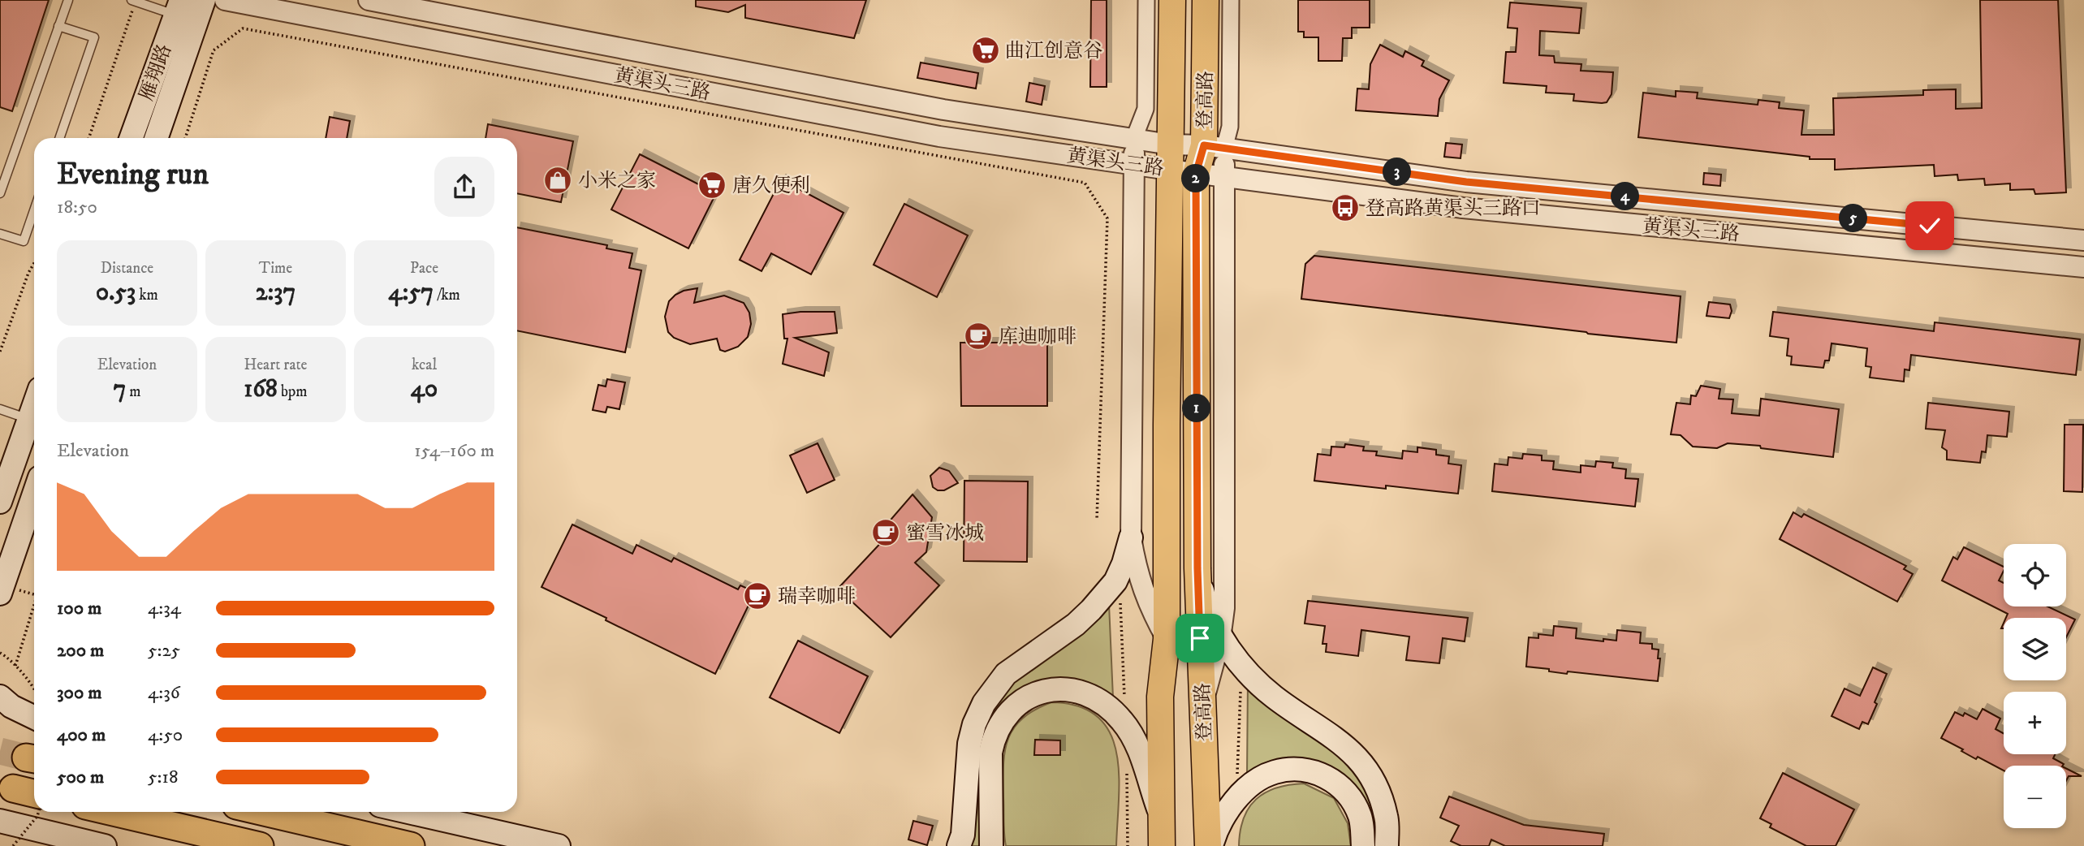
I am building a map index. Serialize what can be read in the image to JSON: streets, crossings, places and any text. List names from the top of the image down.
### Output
{
  "streets": {
    "main road": ["雁翔路", "登高路"],
    "street": ["黄渠头三路"]
  },
  "crossings": [
    ["黄渠头三路", "登高路"]
  ],
  "places": {
    "supermarket": ["曲江创意谷", "唐久便利"],
    "shop": ["小米之家"],
    "bus stop": ["登高路黄渠头三路口"],
    "cafe": ["库迪咖啡", "蜜雪冰城", "瑞幸咖啡"]
  },
  "page": {
    "heading": ["Evening run", "18:50"],
    "pins": [
      "3",
      "2",
      "4",
      "5",
      "1"
    ],
    "stats": [
      ["Distance", "0.53 km"],
      ["Time", "2:37"],
      ["Pace", "4:57 /km"],
      ["Elevation", "7 m"],
      ["Heart rate", "168 bpm"],
      ["kcal", "40"]
    ],
    "chart": ["Elevation", "154–160 m"],
    "map_buttons": ["+", "−"],
    "list": [
      {
        "name": "100 m",
        "note": "4:34"
      },
      {
        "name": "200 m",
        "note": "5:25"
      },
      {
        "name": "300 m",
        "note": "4:36"
      },
      {
        "name": "400 m",
        "note": "4:50"
      },
      {
        "name": "500 m",
        "note": "5:18"
      }
    ]
  }
}
